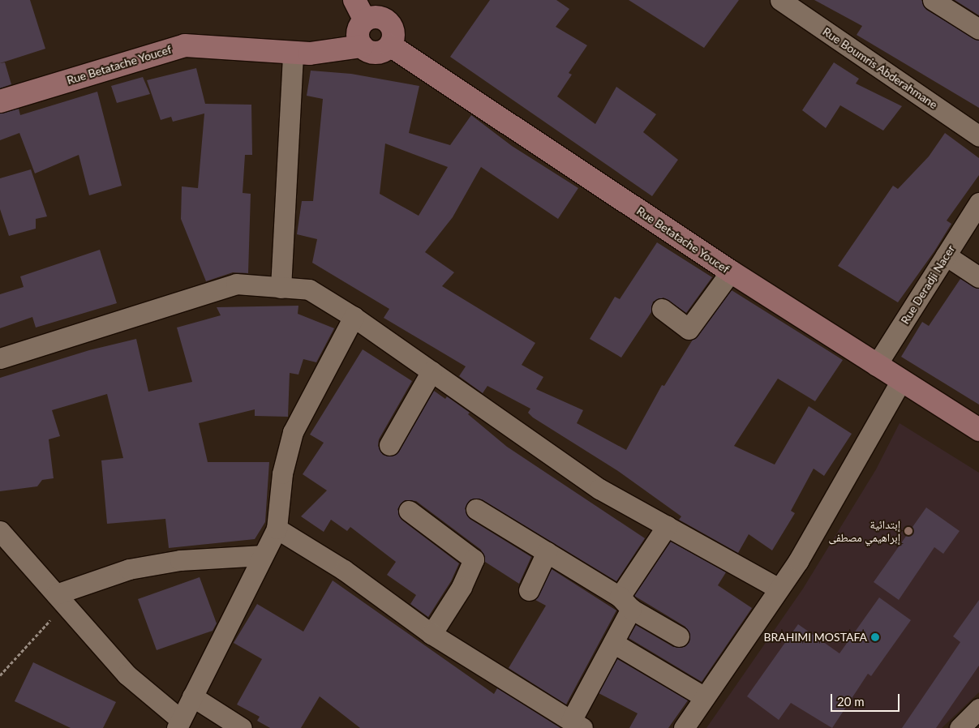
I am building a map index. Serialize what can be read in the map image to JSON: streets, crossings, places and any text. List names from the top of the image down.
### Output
{
  "streets": {
    "main road": ["Rue Betatache Youcef"],
    "street": ["Rue Boumris Abderahmane", "Rue Deradji Nacer"]
  },
  "crossings": [
    ["Rue Betatache Youcef", "Rue Deradji Nacer"]
  ],
  "places": ["إبتدائية إبراهيمي مصطفى", "BRAHIMI MOSTAFA"],
  "scale_bar": "20 m"
}
